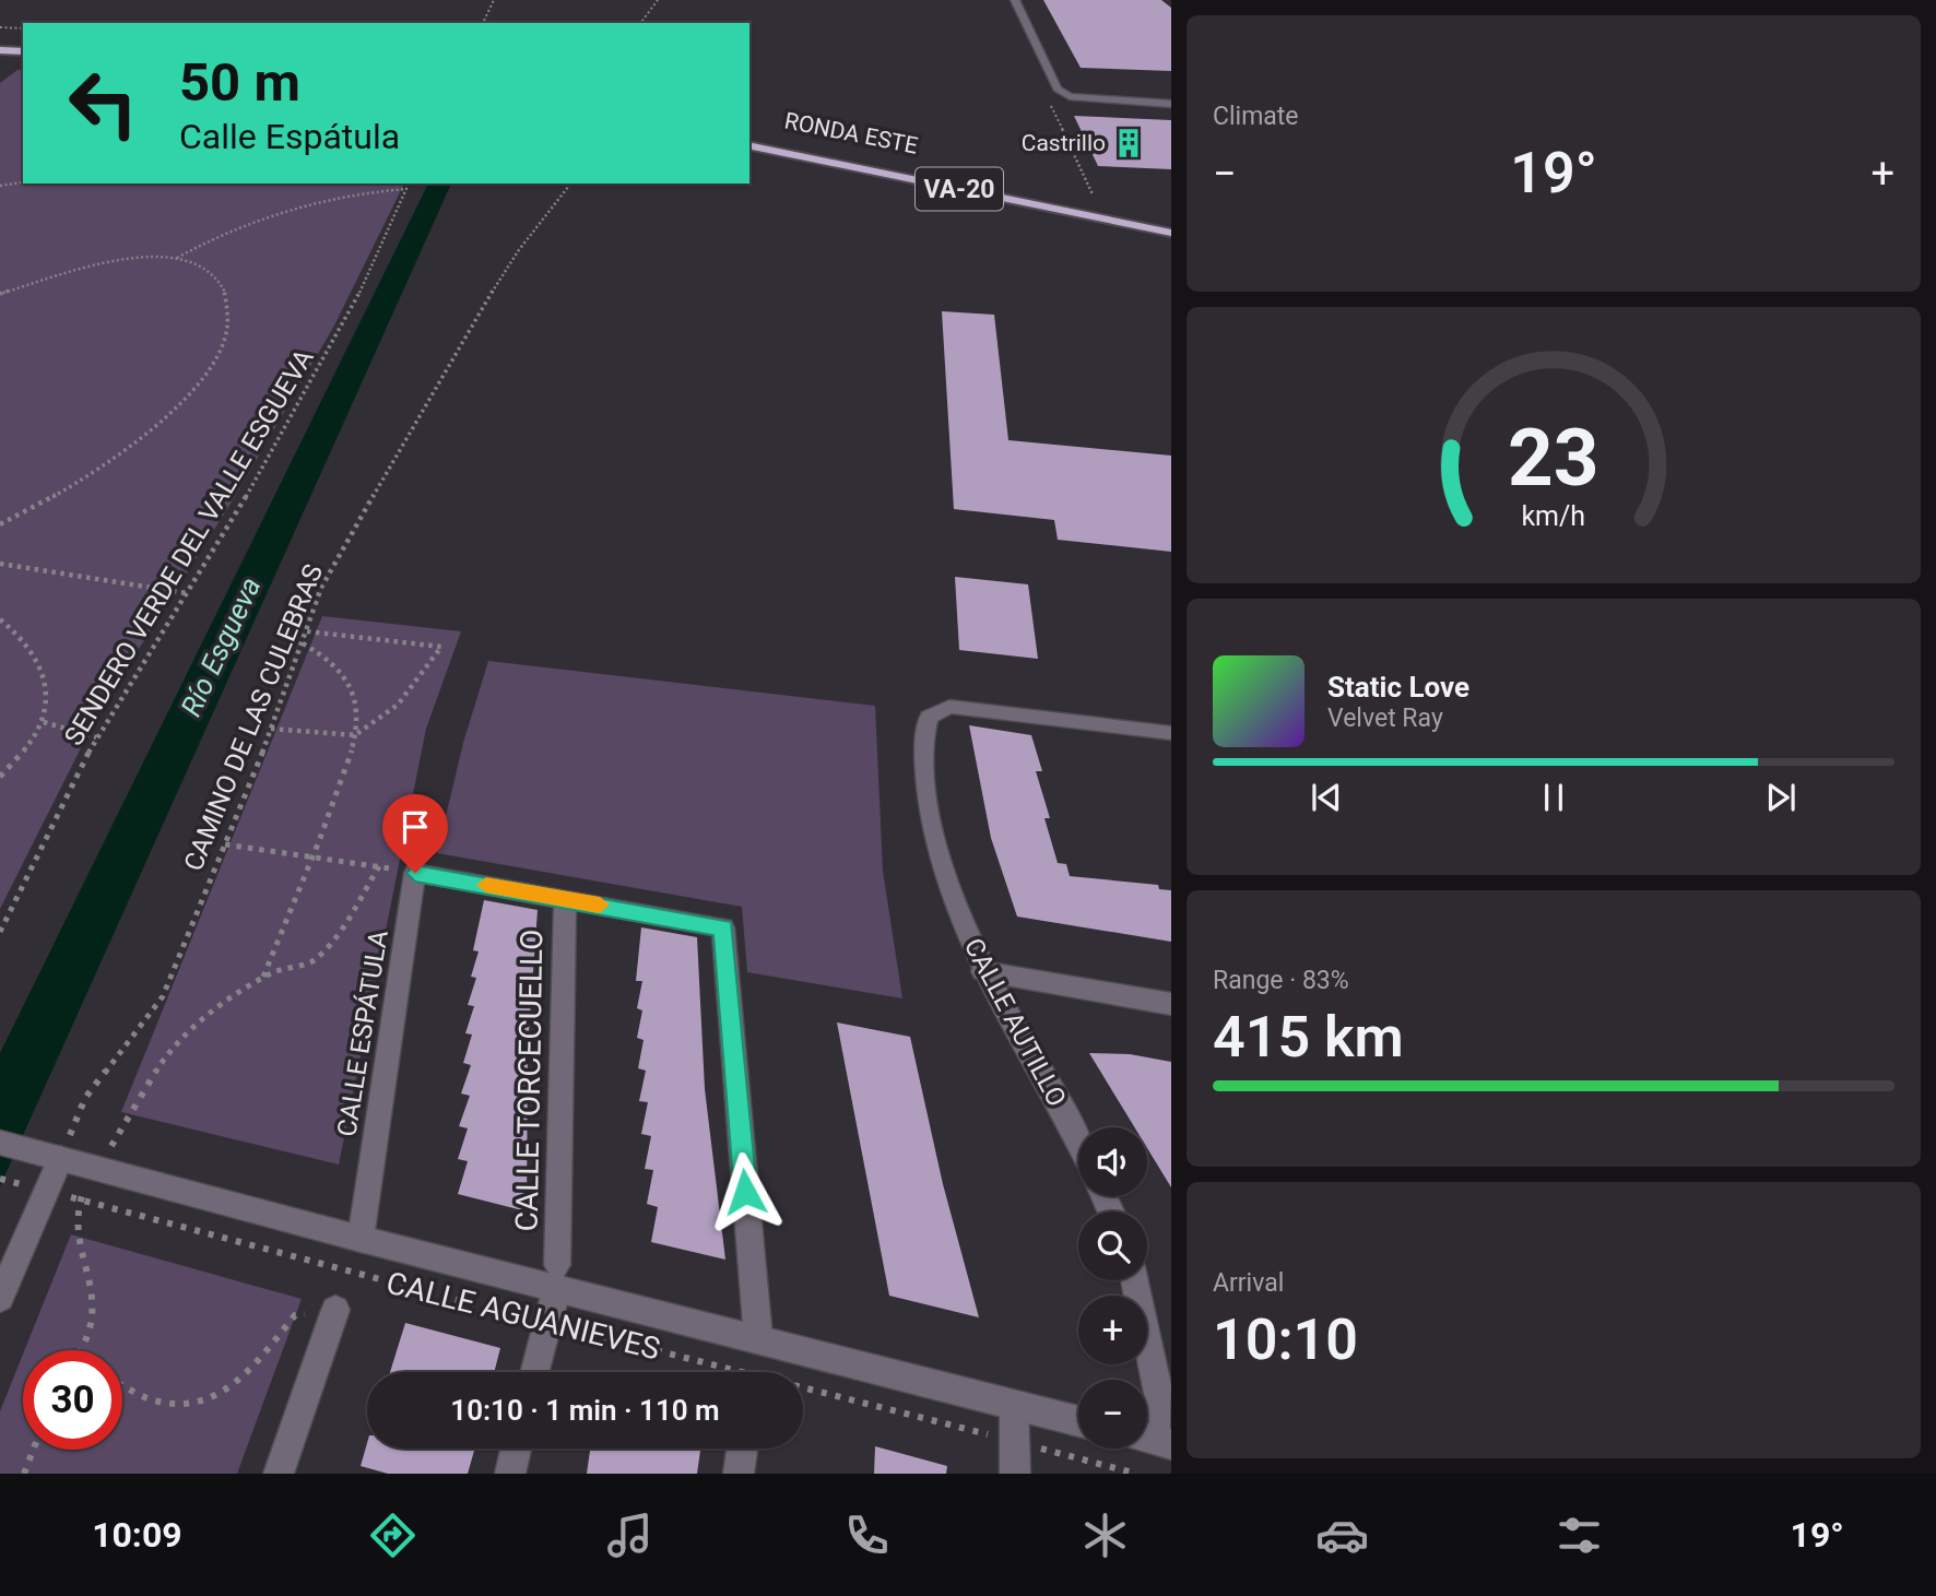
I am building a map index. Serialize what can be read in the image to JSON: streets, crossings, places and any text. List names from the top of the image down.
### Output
{
  "streets": {
    "highway": ["RONDA ESTE", "VA-20"],
    "street": [
      "CALLE AUTILLO",
      "CALLE ESPÁTULA",
      "CALLE TORCECUELLO",
      "CALLE AGUANIEVES"
    ],
    "path": ["SENDERO VERDE DEL VALLE ESGUEVA", "CAMINO DE LAS CULEBRAS"]
  },
  "crossings": [
    ["CAMINO DE LAS CULEBRAS", "CALLE AGUANIEVES"],
    ["CALLE ESPÁTULA", "CALLE AGUANIEVES"],
    ["CALLE TORCECUELLO", "CALLE AGUANIEVES"]
  ],
  "water": ["Río Esgueva"],
  "places": {
    "building": ["Castrillo"]
  },
  "page": {
    "tile": [
      "Climate",
      ["Range · 83%", "415 km"],
      ["Arrival", "10:10"]
    ],
    "turn": ["50 m", "Calle Espátula"],
    "heat": ["−", "19°", "+"],
    "song": ["Static Love", "Velvet Ray"],
    "map_buttons": ["+", "−"],
    "limit": "30",
    "trip": "10:10 · 1 min · 110 m",
    "tabs": ["10:09", "19°"],
    "gauge": ["23", "km/h"]
  }
}
